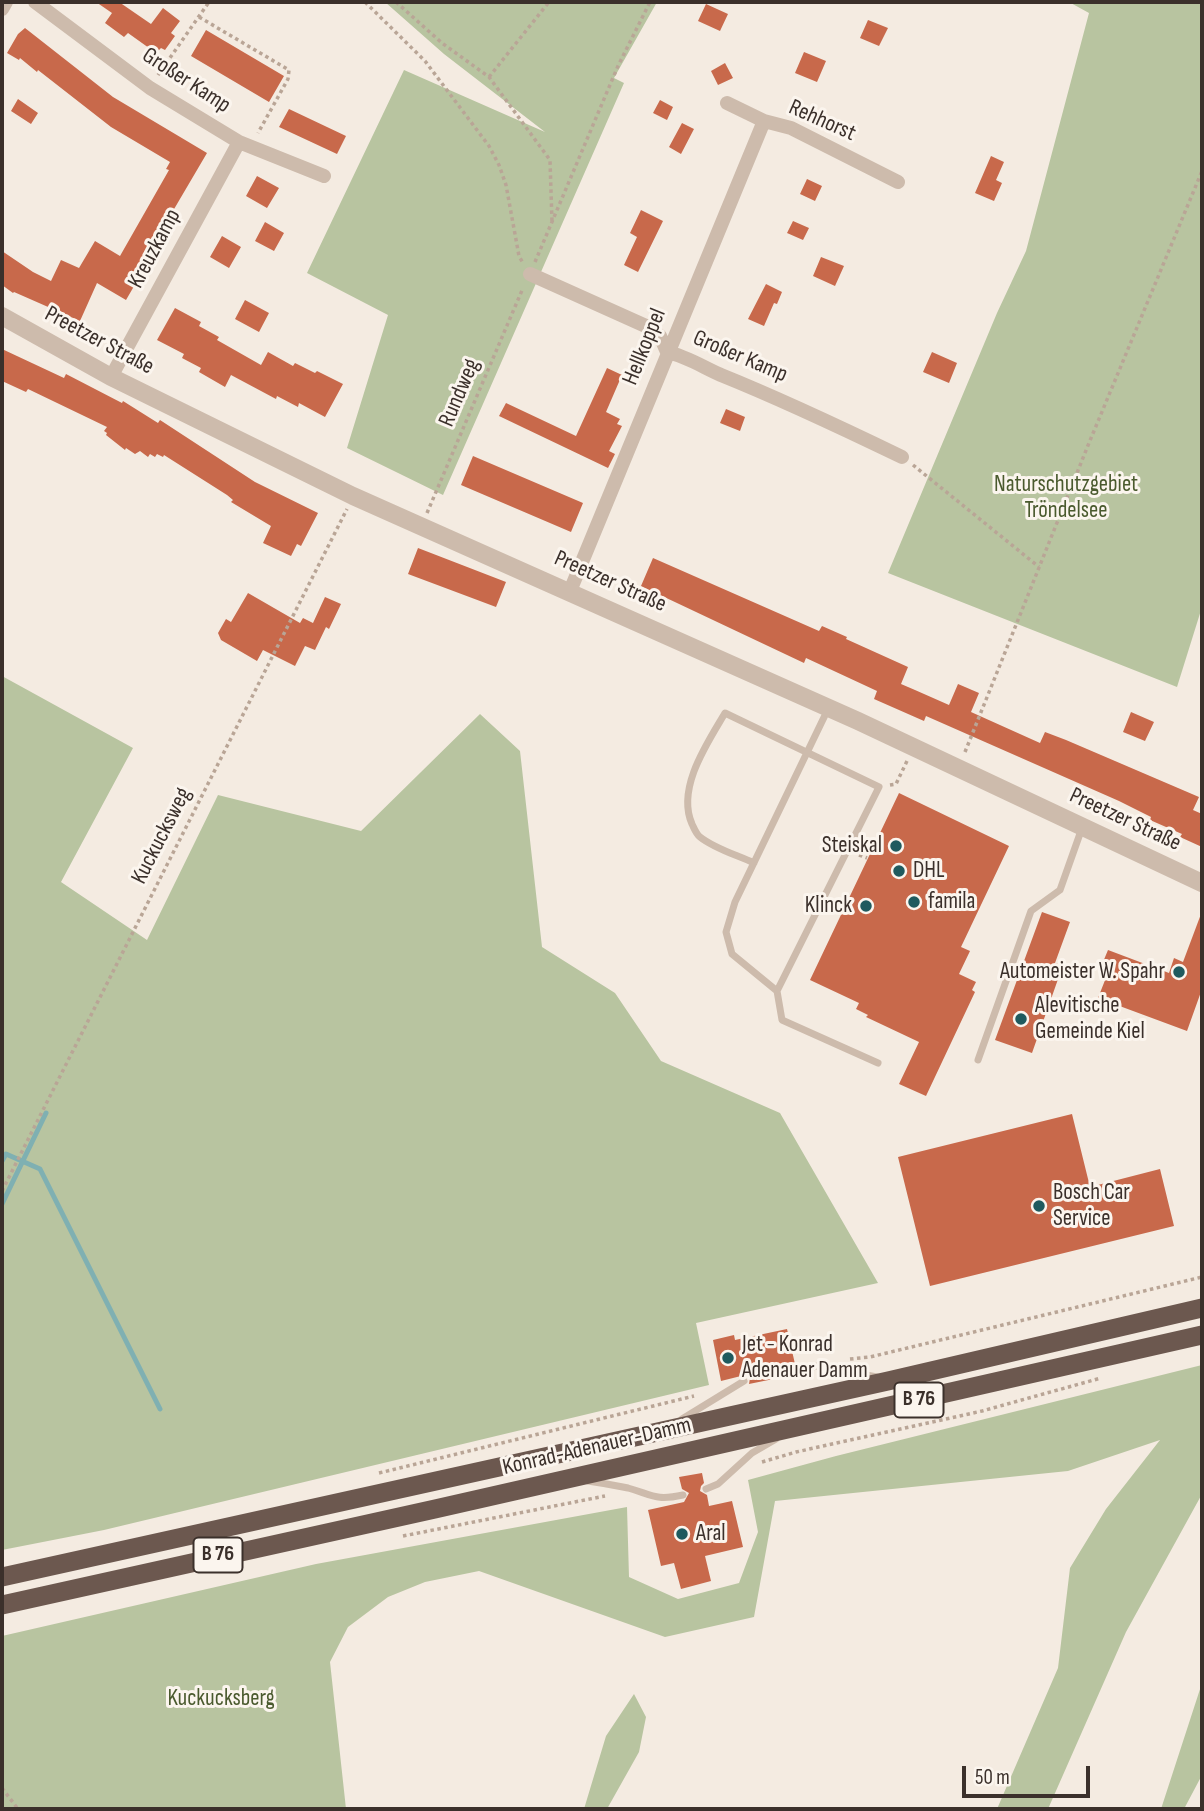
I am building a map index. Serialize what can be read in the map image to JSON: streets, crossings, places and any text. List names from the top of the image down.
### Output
{
  "streets": {
    "highway": ["B 76", "Konrad-Adenauer-Damm"],
    "street": [
      "Großer Kamp",
      "Rehhorst",
      "Kreuzkamp",
      "Preetzer Straße",
      "Hellkoppel"
    ],
    "path": ["Rundweg", "Kuckucksweg"]
  },
  "crossings": [
    ["Großer Kamp", "Kreuzkamp"],
    ["Großer Kamp", "Hellkoppel"],
    ["Großer Kamp", "Rundweg"],
    ["Rehhorst", "Hellkoppel"],
    ["Kreuzkamp", "Preetzer Straße"],
    ["Preetzer Straße", "Hellkoppel"],
    ["Preetzer Straße", "Rundweg"],
    ["Preetzer Straße", "Kuckucksweg"]
  ],
  "parks": ["Naturschutzgebiet Tröndelsee", "Kuckucksberg"],
  "places": [
    "Steiskal",
    "DHL",
    "famila",
    "Klinck",
    "Automeister W. Spahr",
    "Alevitische Gemeinde Kiel",
    "Bosch Car Service",
    "Jet - Konrad Adenauer Damm",
    "Aral"
  ],
  "scale_bar": "50 m"
}
